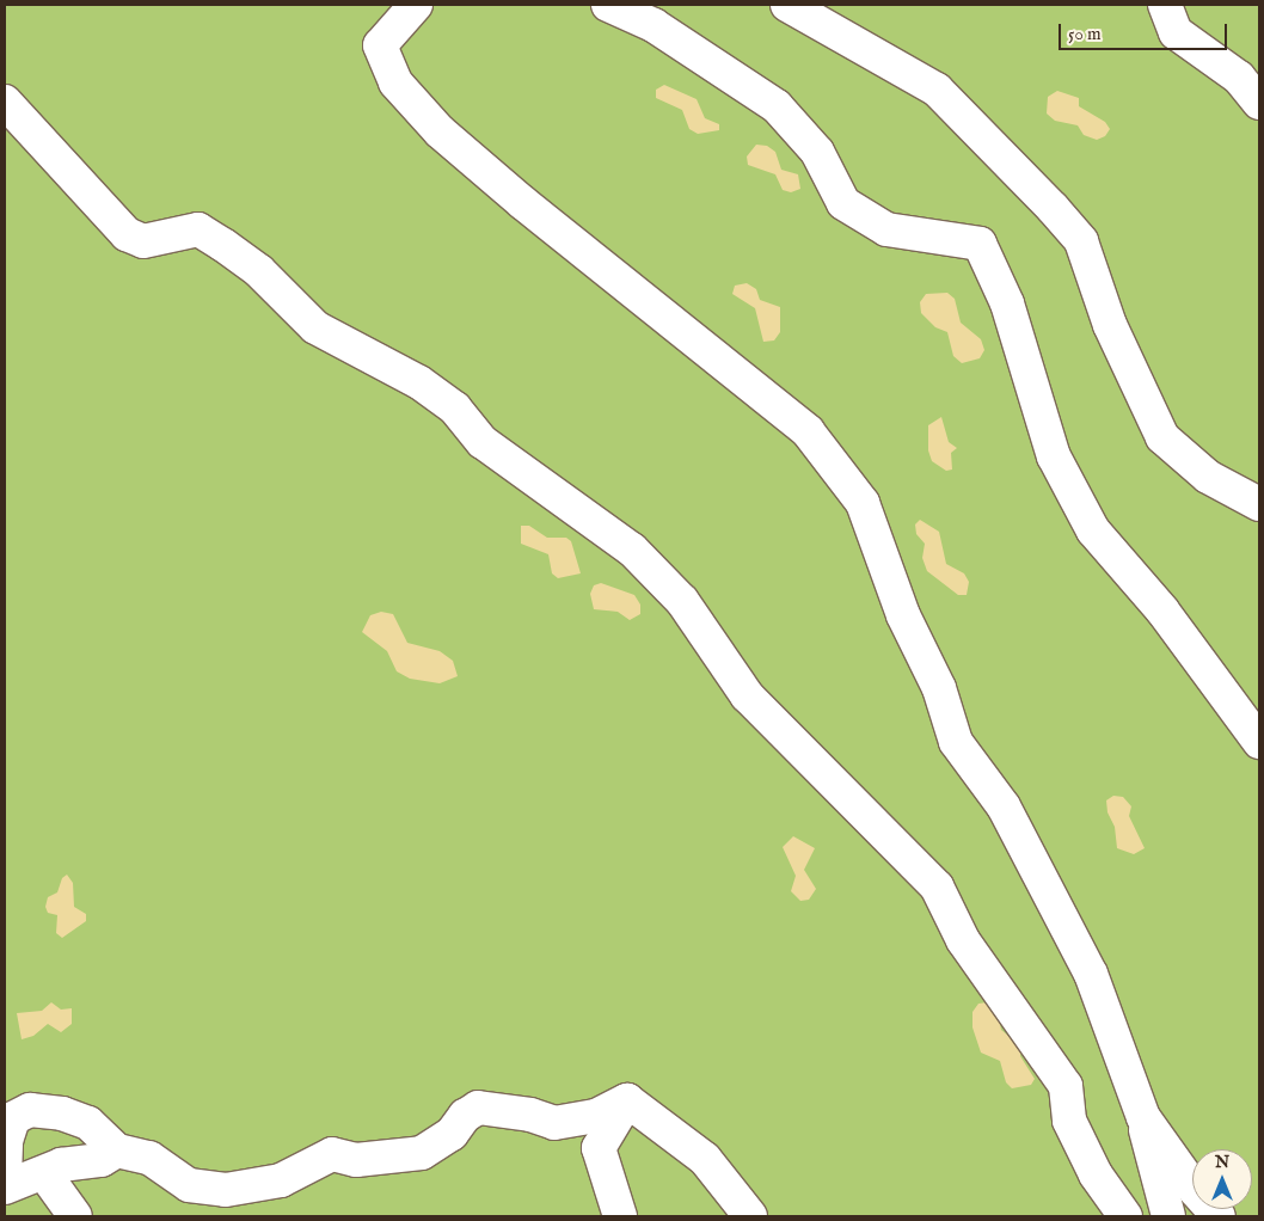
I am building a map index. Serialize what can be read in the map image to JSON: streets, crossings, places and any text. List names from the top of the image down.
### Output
{
  "scale_bar": "50 m",
  "north": "top"
}
